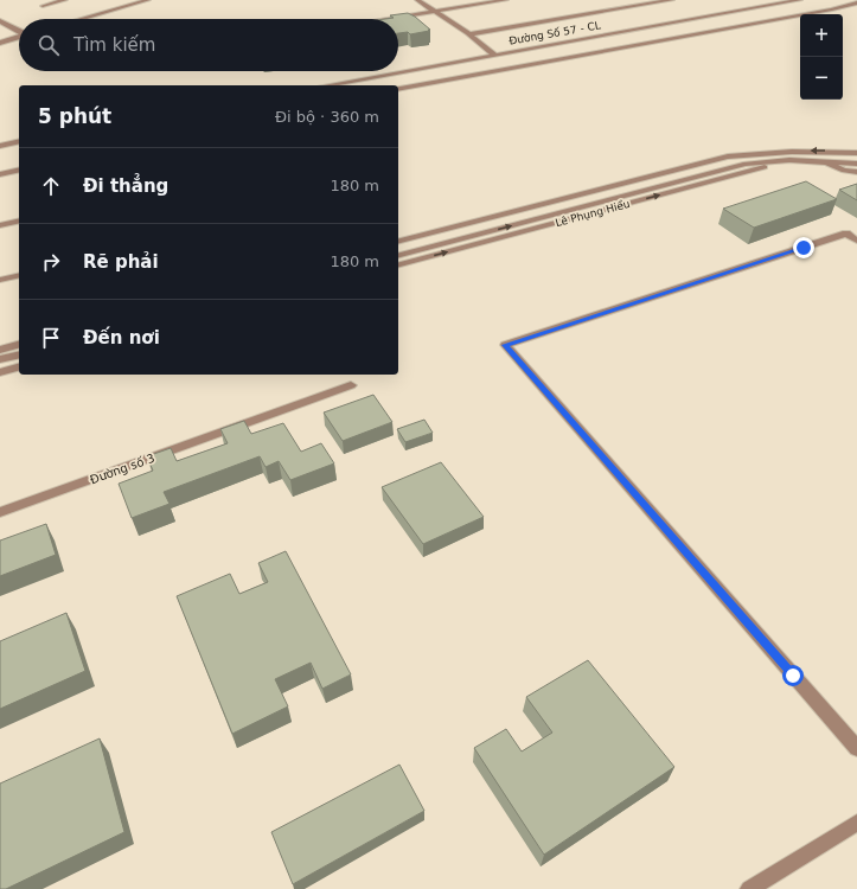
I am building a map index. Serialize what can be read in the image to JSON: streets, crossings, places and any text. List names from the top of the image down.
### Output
{
  "streets": {
    "street": ["Đường Số 57 - CL", "Lê Phụng Hiểu", "Đường số 3"]
  },
  "page": {
    "map_buttons": ["+", "−"],
    "search": "Tìm kiếm",
    "heading": ["5 phút", "Đi bộ · 360 m"],
    "list": [
      ["Đi thẳng", "180 m"],
      ["Rẽ phải", "180 m"],
      "Đến nơi"
    ]
  }
}
